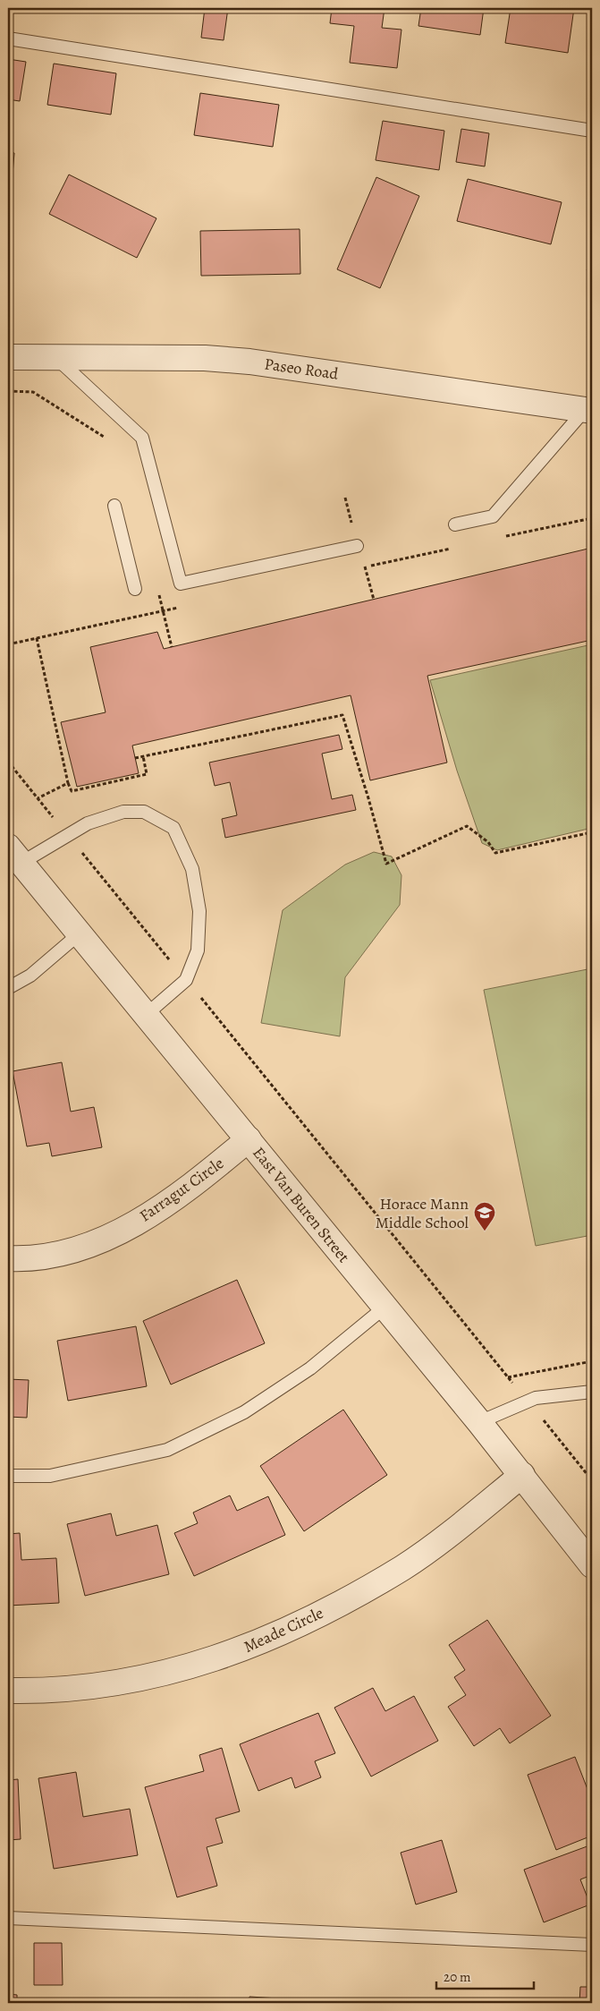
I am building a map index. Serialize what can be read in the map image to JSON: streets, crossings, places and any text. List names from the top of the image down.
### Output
{
  "streets": {
    "street": [
      "Paseo Road",
      "Farragut Circle",
      "East Van Buren Street",
      "Meade Circle"
    ]
  },
  "crossings": [
    ["Farragut Circle", "East Van Buren Street"],
    ["East Van Buren Street", "Meade Circle"]
  ],
  "places": {
    "school or university": ["Horace Mann Middle School"]
  },
  "scale_bar": "20 m"
}
